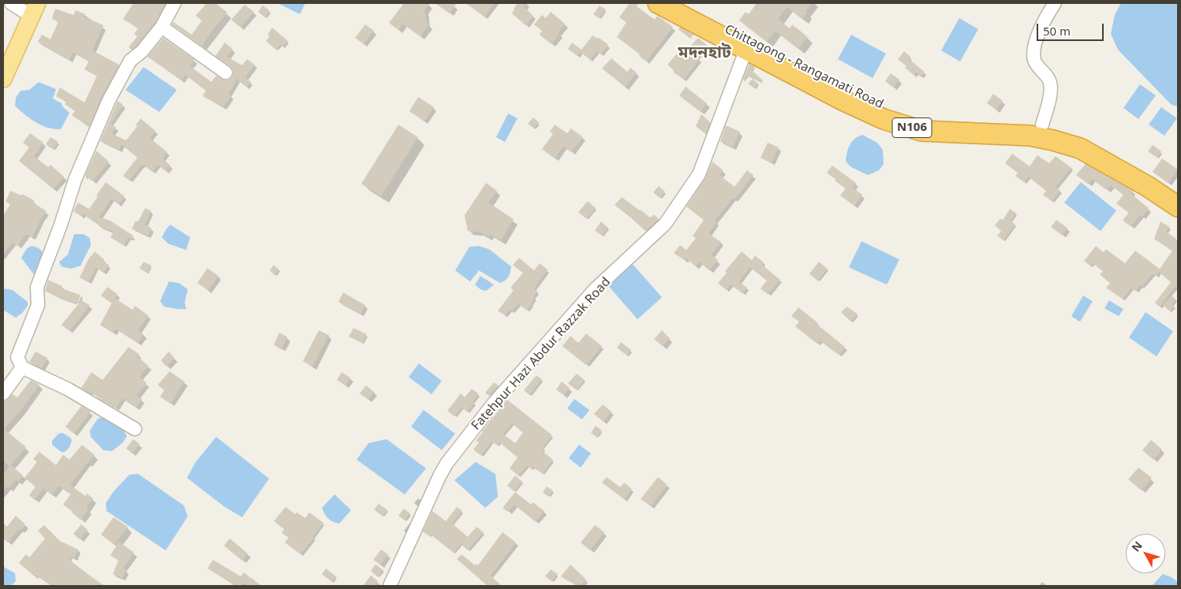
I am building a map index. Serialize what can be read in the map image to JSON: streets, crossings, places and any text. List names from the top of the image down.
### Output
{
  "streets": {
    "highway": ["Chittagong - Rangamati Road", "N106"],
    "street": ["Fatehpur Hazi Abdur Razzak Road"]
  },
  "crossings": [
    ["Chittagong - Rangamati Road", "Fatehpur Hazi Abdur Razzak Road"]
  ],
  "districts": ["মদনহাট"],
  "scale_bar": "50 m",
  "north": "top left"
}
